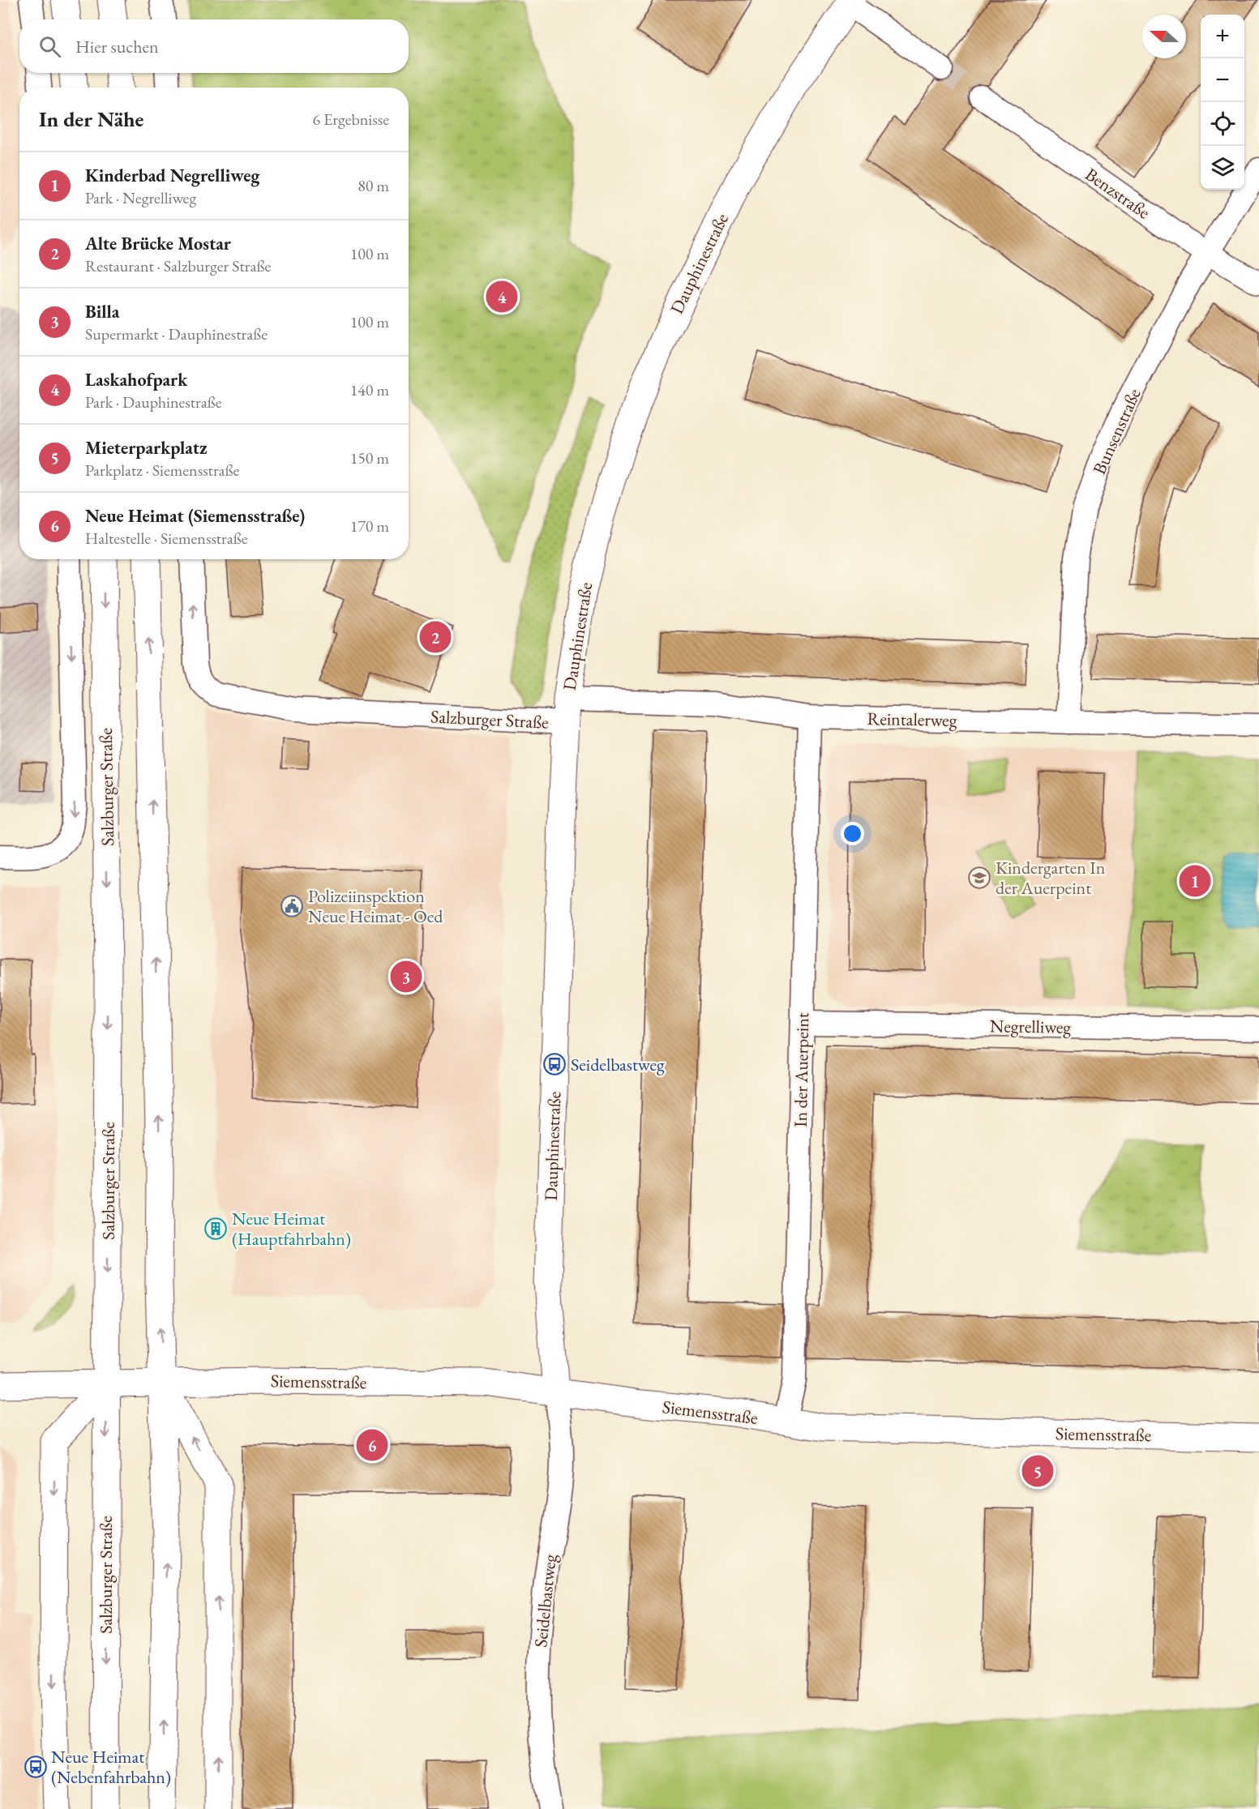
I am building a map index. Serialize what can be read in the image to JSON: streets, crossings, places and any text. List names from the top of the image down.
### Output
{
  "streets": {
    "main road": ["Dauphinestraße", "Salzburger Straße", "Siemensstraße"],
    "street": [
      "Benzstraße",
      "Bunsenstraße",
      "Reintalerweg",
      "Negrelliweg",
      "In der Auerpeint",
      "Seidelbastweg"
    ]
  },
  "crossings": [
    ["Benzstraße", "Bunsenstraße"],
    ["Dauphinestraße", "Salzburger Straße"],
    ["Dauphinestraße", "Reintalerweg"],
    ["Dauphinestraße", "Siemensstraße"],
    ["Dauphinestraße", "Seidelbastweg"],
    ["Bunsenstraße", "Reintalerweg"],
    ["Salzburger Straße", "Reintalerweg"],
    ["Salzburger Straße", "Siemensstraße"],
    ["Reintalerweg", "In der Auerpeint"],
    ["Negrelliweg", "In der Auerpeint"],
    ["In der Auerpeint", "Siemensstraße"],
    ["Siemensstraße", "Seidelbastweg"]
  ],
  "places": {
    "school or university": ["Kindergarten In der Auerpeint"],
    "public building": ["Polizeiinspektion Neue Heimat - Oed"],
    "bus stop": ["Seidelbastweg", "Neue Heimat (Nebenfahrbahn)"],
    "building": ["Neue Heimat (Hauptfahrbahn)"]
  },
  "north": "left",
  "page": {
    "map_buttons": ["+", "−"],
    "search": "Hier suchen",
    "heading": ["In der Nähe", "6 Ergebnisse"],
    "list": [
      {
        "mark": "1",
        "name": "Kinderbad Negrelliweg",
        "note": "Park · Negrelliweg",
        "value": "80 m"
      },
      {
        "mark": "2",
        "name": "Alte Brücke Mostar",
        "note": "Restaurant · Salzburger Straße",
        "value": "100 m"
      },
      {
        "mark": "3",
        "name": "Billa",
        "note": "Supermarkt · Dauphinestraße",
        "value": "100 m"
      },
      {
        "mark": "4",
        "name": "Laskahofpark",
        "note": "Park · Dauphinestraße",
        "value": "140 m"
      },
      {
        "mark": "5",
        "name": "Mieterparkplatz",
        "note": "Parkplatz · Siemensstraße",
        "value": "150 m"
      },
      {
        "mark": "6",
        "name": "Neue Heimat (Siemensstraße)",
        "note": "Haltestelle · Siemensstraße",
        "value": "170 m"
      }
    ],
    "pins": [
      "4",
      "2",
      "1",
      "3",
      "6",
      "5"
    ]
  }
}
